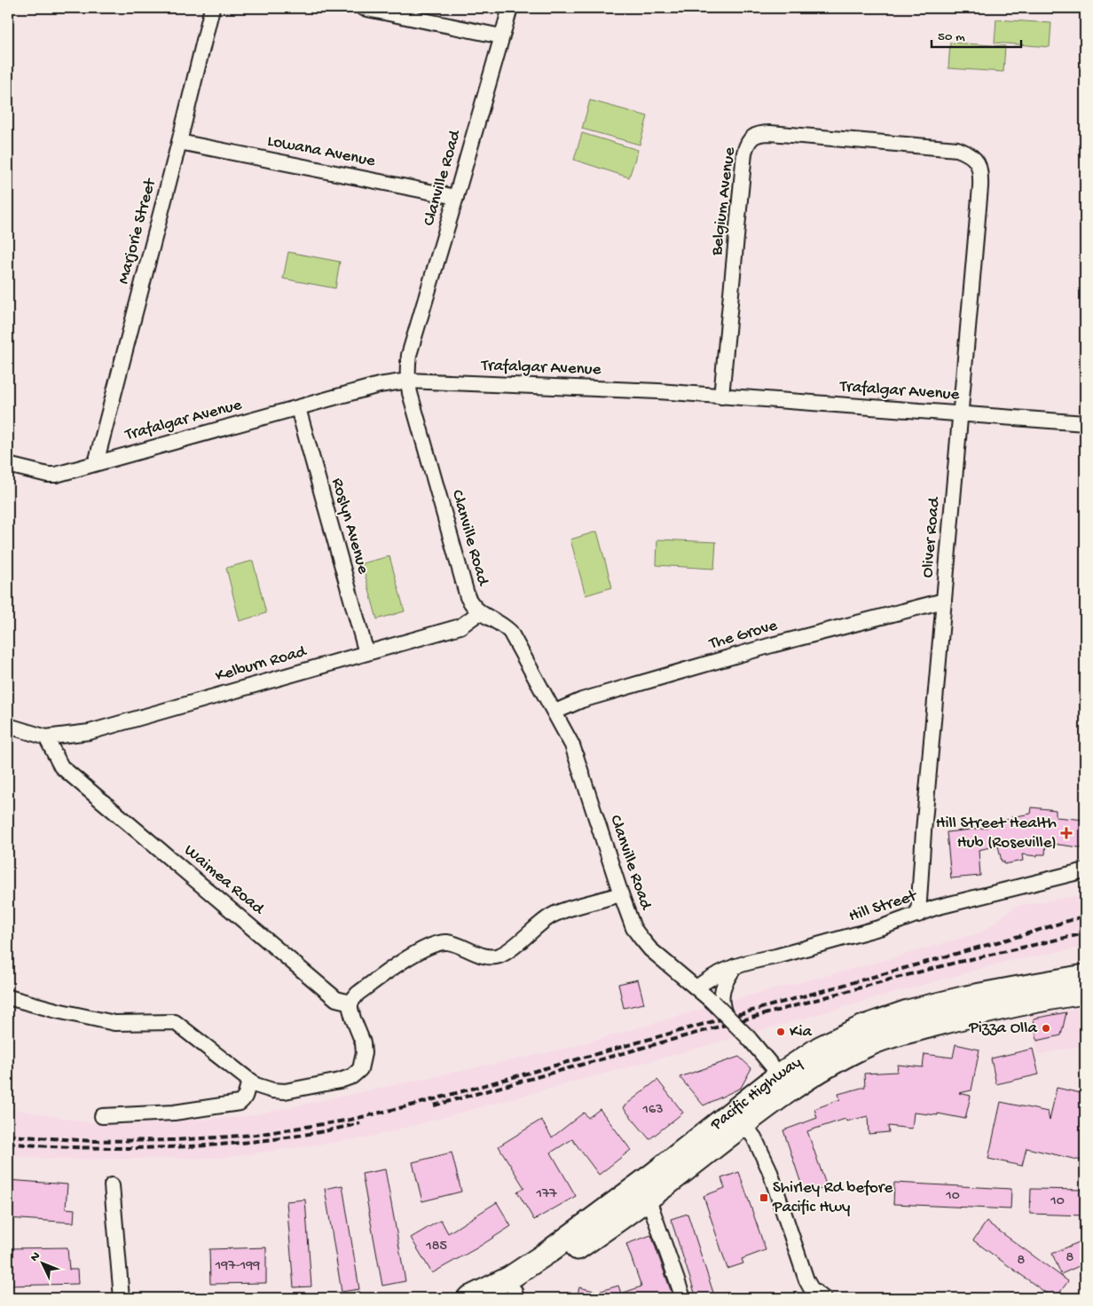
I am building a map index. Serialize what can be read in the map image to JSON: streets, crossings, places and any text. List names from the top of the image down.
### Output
{
  "streets": {
    "highway": ["Pacific Highway"],
    "street": [
      "Lowana Avenue",
      "Clanville Road",
      "Belgium Avenue",
      "Marjorie Street",
      "Trafalgar Avenue",
      "Roslyn Avenue",
      "Oliver Road",
      "The Grove",
      "Kelburn Road",
      "Waimea Road",
      "Hill Street"
    ]
  },
  "crossings": [
    ["Lowana Avenue", "Clanville Road"],
    ["Lowana Avenue", "Marjorie Street"],
    ["Clanville Road", "Trafalgar Avenue"],
    ["Clanville Road", "The Grove"],
    ["Clanville Road", "Kelburn Road"],
    ["Clanville Road", "Hill Street"],
    ["Clanville Road", "Pacific Highway"],
    ["Belgium Avenue", "Trafalgar Avenue"],
    ["Belgium Avenue", "Oliver Road"],
    ["Marjorie Street", "Trafalgar Avenue"],
    ["Trafalgar Avenue", "Roslyn Avenue"],
    ["Trafalgar Avenue", "Oliver Road"],
    ["Roslyn Avenue", "Kelburn Road"],
    ["Oliver Road", "The Grove"],
    ["Oliver Road", "Hill Street"],
    ["Kelburn Road", "Waimea Road"]
  ],
  "places": {
    "health": ["Hill Street Health Hub (Roseville)"],
    "other": ["Pizza Olla", "Kia"],
    "transit": ["Shirley Rd before Pacific Hwy"]
  },
  "house_numbers": [
    "163",
    "177",
    "10",
    "10",
    "185",
    "8",
    "8",
    "197-199"
  ],
  "scale_bar": "50 m",
  "north": "top left"
}
